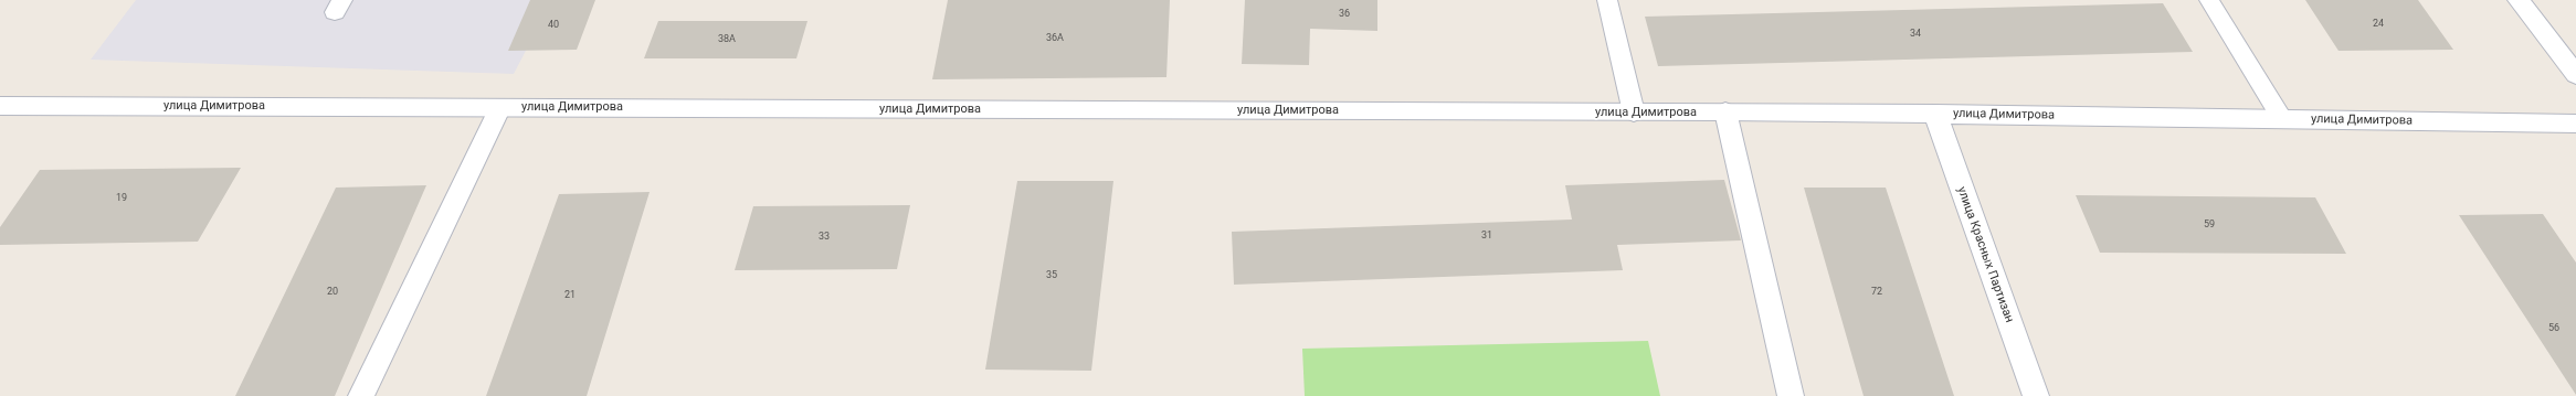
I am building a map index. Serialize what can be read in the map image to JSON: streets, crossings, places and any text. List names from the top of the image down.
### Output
{
  "streets": {
    "street": ["улица Димитрова", "улица Красных Партизан"]
  },
  "crossings": [
    ["улица Димитрова", "улица Красных Партизан"]
  ],
  "house_numbers": [
    "36",
    "24",
    "40",
    "34",
    "36А",
    "38А",
    "19",
    "59",
    "31",
    "33",
    "35",
    "20",
    "72",
    "21",
    "56"
  ]
}
